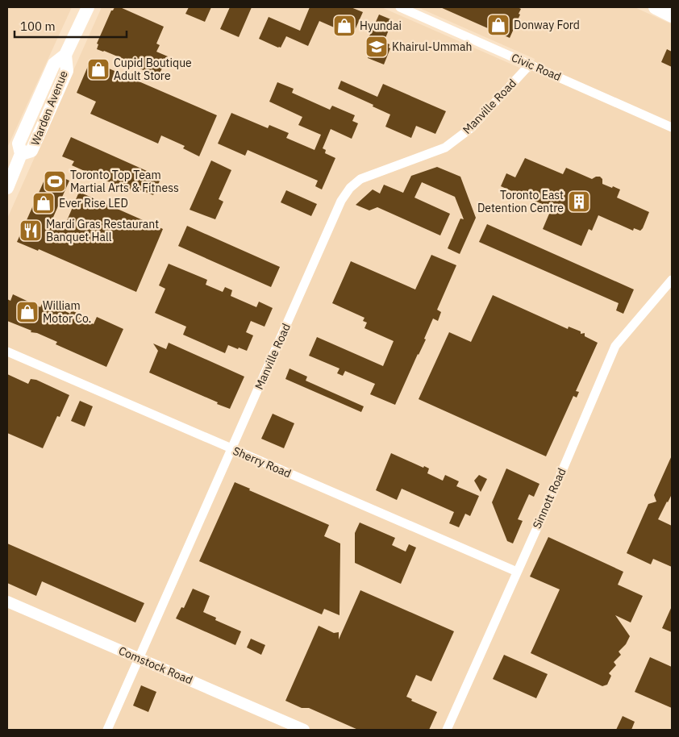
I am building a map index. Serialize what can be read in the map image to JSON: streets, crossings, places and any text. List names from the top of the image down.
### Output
{
  "streets": {
    "main road": ["Warden Avenue"],
    "street": [
      "Civic Road",
      "Manville Road",
      "Sherry Road",
      "Sinnott Road",
      "Comstock Road"
    ]
  },
  "crossings": [
    ["Civic Road", "Manville Road"],
    ["Manville Road", "Sherry Road"],
    ["Manville Road", "Comstock Road"],
    ["Sherry Road", "Sinnott Road"]
  ],
  "places": {
    "shop": [
      "Donway Ford",
      "Hyundai",
      "Cupid Boutique Adult Store",
      "Ever Rise LED",
      "William Motor Co."
    ],
    "school or university": ["Khairul-Ummah"],
    "sports": ["Toronto Top Team Martial Arts & Fitness"],
    "building": ["Toronto East Detention Centre"],
    "restaurant": ["Mardi Gras Restaurant Banquet Hall"]
  },
  "scale_bar": "100 m"
}
